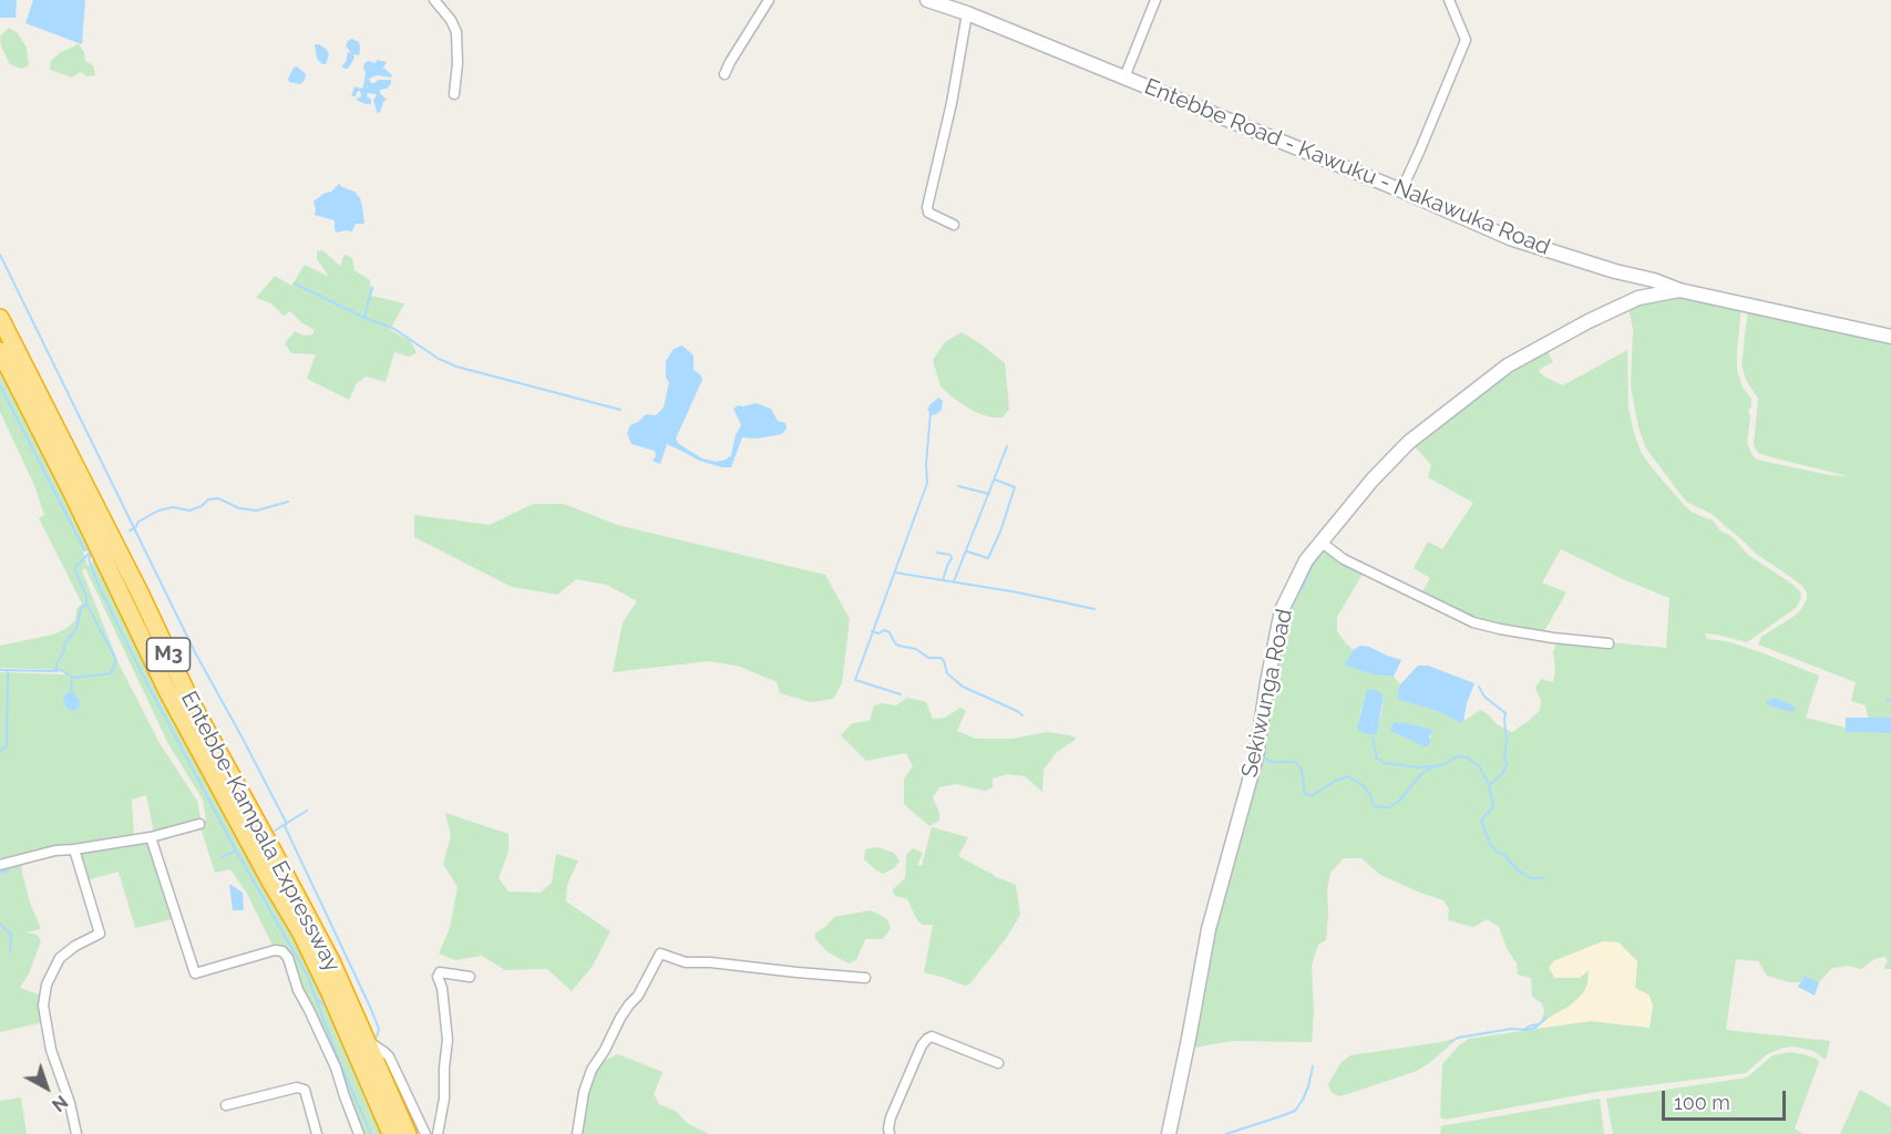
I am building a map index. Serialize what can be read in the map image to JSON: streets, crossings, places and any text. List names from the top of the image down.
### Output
{
  "streets": {
    "highway": ["M3", "Entebbe-Kampala Expressway"],
    "main road": ["Entebbe Road - Kawuku - Nakawuka Road", "Sekiwunga Road"]
  },
  "crossings": [
    ["Entebbe Road - Kawuku - Nakawuka Road", "Sekiwunga Road"]
  ],
  "scale_bar": "100 m",
  "north": "bottom right"
}
